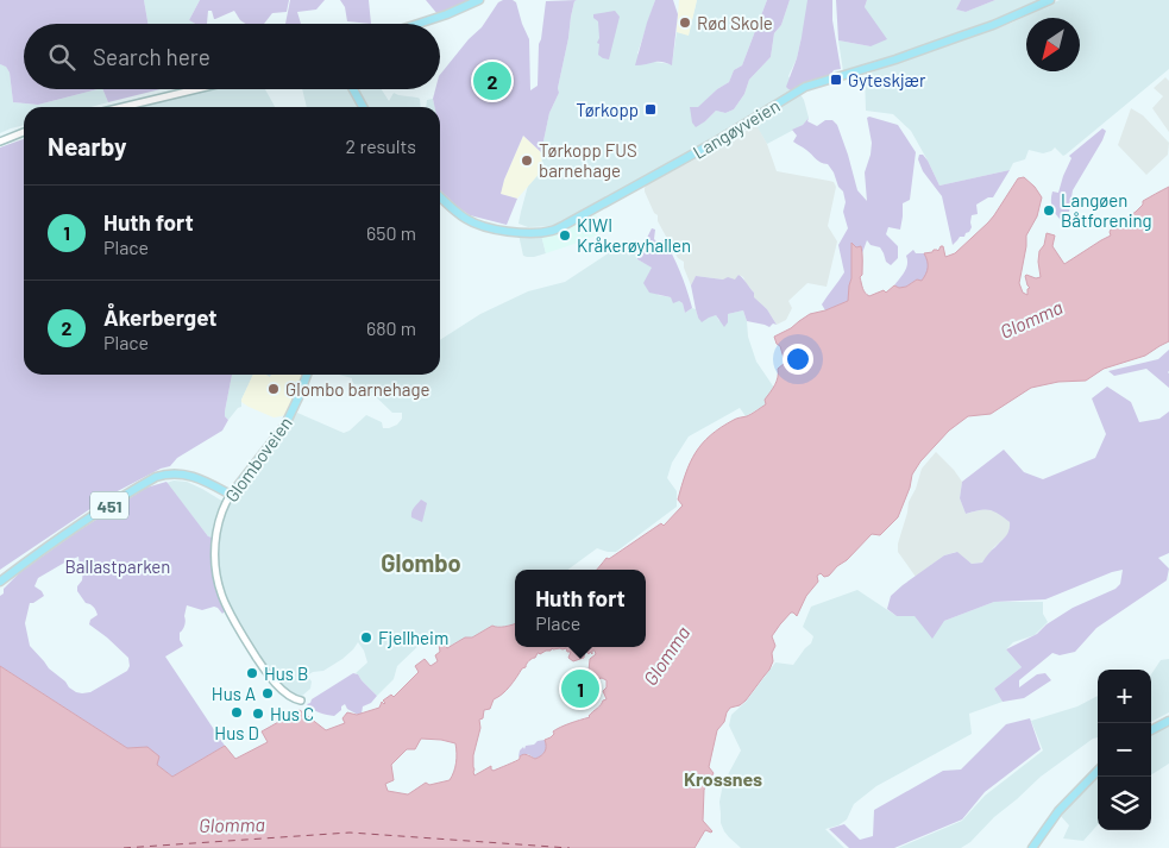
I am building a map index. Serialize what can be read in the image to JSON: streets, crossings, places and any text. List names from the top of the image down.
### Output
{
  "streets": {
    "main road": ["Langøyveien", "Glomboveien", "451"]
  },
  "crossings": [
    ["Glomboveien", "451"]
  ],
  "districts": ["Glombo", "Krossnes"],
  "water": ["Glomma"],
  "parks": ["Ballastparken"],
  "places": {
    "other": [
      "Rød Skole",
      "Tørkopp FUS barnehage",
      "Langøen Båtforening",
      "KIWI Kråkerøyhallen",
      "Glombo barnehage",
      "Fjellheim",
      "Hus B",
      "Hus A",
      "Hus D",
      "Hus C"
    ],
    "transit": ["Gyteskjær", "Tørkopp"]
  },
  "north": "bottom left",
  "page": {
    "search": "Search here",
    "pins": ["2", "1"],
    "heading": ["Nearby", "2 results"],
    "list": [
      {
        "mark": "1",
        "name": "Huth fort",
        "note": "Place",
        "value": "650 m"
      },
      {
        "mark": "2",
        "name": "Åkerberget",
        "note": "Place",
        "value": "680 m"
      }
    ],
    "popup": ["Huth fort", "Place"],
    "map_buttons": ["+", "−"]
  }
}
